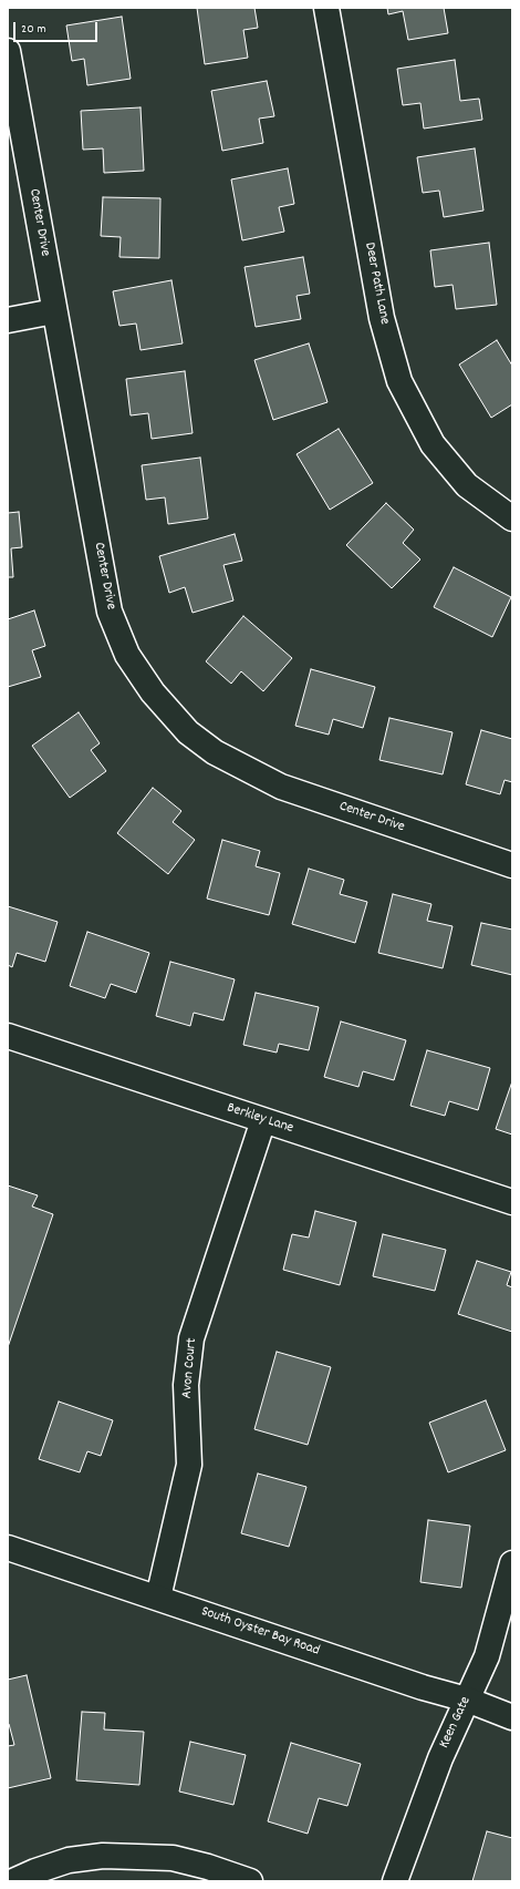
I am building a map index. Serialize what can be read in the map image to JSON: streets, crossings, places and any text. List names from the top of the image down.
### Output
{
  "streets": {
    "street": [
      "Center Drive",
      "Deer Path Lane",
      "Berkley Lane",
      "Avon Court",
      "South Oyster Bay Road",
      "Keen Gate"
    ]
  },
  "crossings": [
    ["Berkley Lane", "Avon Court"],
    ["Avon Court", "South Oyster Bay Road"],
    ["South Oyster Bay Road", "Keen Gate"]
  ],
  "scale_bar": "20 m"
}
